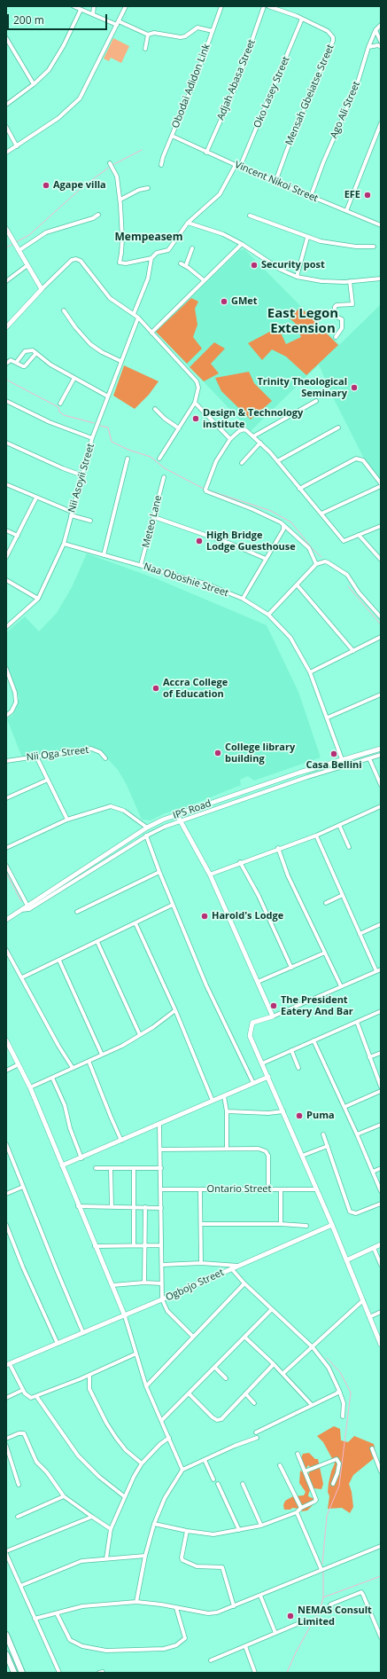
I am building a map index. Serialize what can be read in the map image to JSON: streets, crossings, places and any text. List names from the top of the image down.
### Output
{
  "streets": {
    "street": [
      "Adjah Abasa Street",
      "Obodai Adidon Link",
      "Oko Lasey Street",
      "Mensah Gbeiatse Street",
      "Ago Ali Street",
      "Vincent Nikoi Street",
      "Nii Asoyii Street",
      "Meteo Lane",
      "Naa Oboshie Street",
      "Nii Oga Street",
      "IPS Road",
      "Ontario Street",
      "Ogbojo Street"
    ]
  },
  "crossings": [
    ["Adjah Abasa Street", "Vincent Nikoi Street"],
    ["Obodai Adidon Link", "Vincent Nikoi Street"],
    ["Oko Lasey Street", "Mensah Gbeiatse Street"],
    ["Oko Lasey Street", "Vincent Nikoi Street"],
    ["Mensah Gbeiatse Street", "Vincent Nikoi Street"],
    ["Ago Ali Street", "Vincent Nikoi Street"],
    ["Nii Asoyii Street", "Naa Oboshie Street"],
    ["Meteo Lane", "Naa Oboshie Street"],
    ["Naa Oboshie Street", "IPS Road"]
  ],
  "districts": ["Mempeasem", "East Legon Extension"],
  "places": [
    "Agape villa",
    "EFE",
    "Security post",
    "GMet",
    "Trinity Theological Seminary",
    "Design & Technology institute",
    "High Bridge Lodge Guesthouse",
    "Accra College of Education",
    "College library building",
    "Casa Bellini",
    "Harold's Lodge",
    "The President Eatery And Bar",
    "Puma",
    "NEMAS Consult Limited"
  ],
  "scale_bar": "200 m"
}
